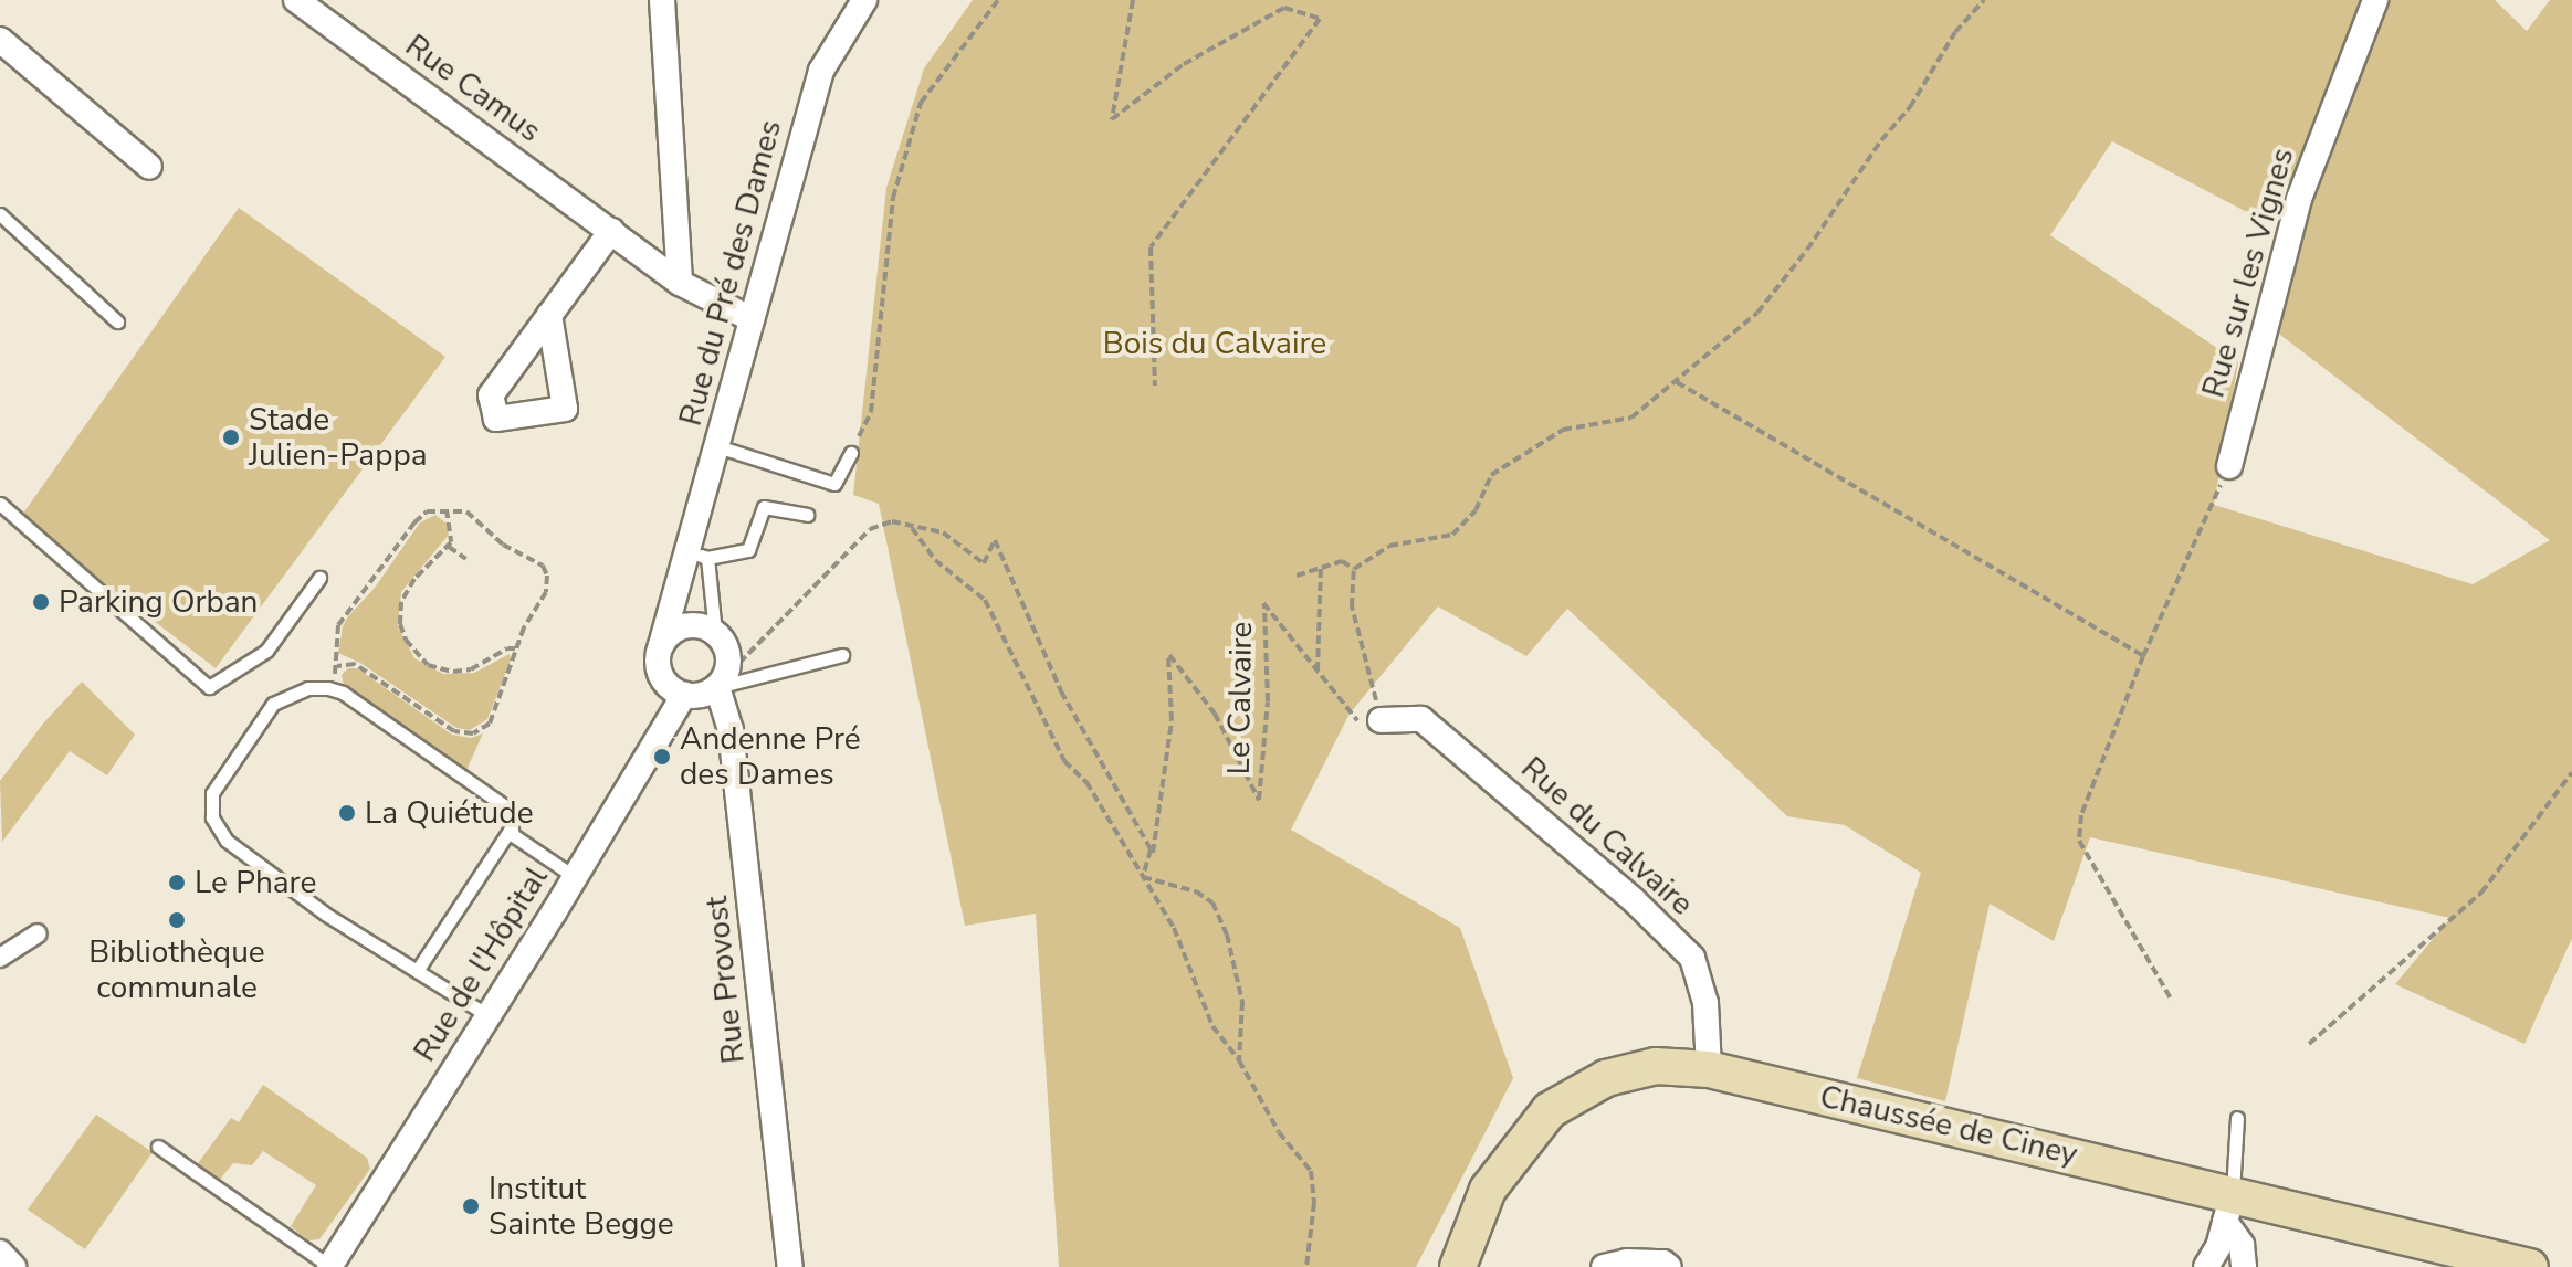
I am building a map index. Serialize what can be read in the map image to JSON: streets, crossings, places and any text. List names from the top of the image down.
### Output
{
  "streets": {
    "main road": ["Chaussée de Ciney"],
    "street": [
      "Rue Camus",
      "Rue du Pré des Dames",
      "Rue sur les Vignes",
      "Rue du Calvaire",
      "Rue de l'Hôpital",
      "Rue Provost"
    ],
    "path": ["Le Calvaire"]
  },
  "crossings": [
    ["Rue Camus", "Rue du Pré des Dames"],
    ["Rue du Pré des Dames", "Rue de l'Hôpital"],
    ["Rue du Pré des Dames", "Rue Provost"],
    ["Le Calvaire", "Rue du Calvaire"],
    ["Rue du Calvaire", "Chaussée de Ciney"],
    ["Rue de l'Hôpital", "Rue Provost"]
  ],
  "parks": ["Bois du Calvaire"],
  "places": [
    "Stade Julien-Pappa",
    "Parking Orban",
    "Andenne Pré des Dames",
    "La Quiétude",
    "Le Phare",
    "Bibliothèque communale",
    "Institut Sainte Begge"
  ]
}
